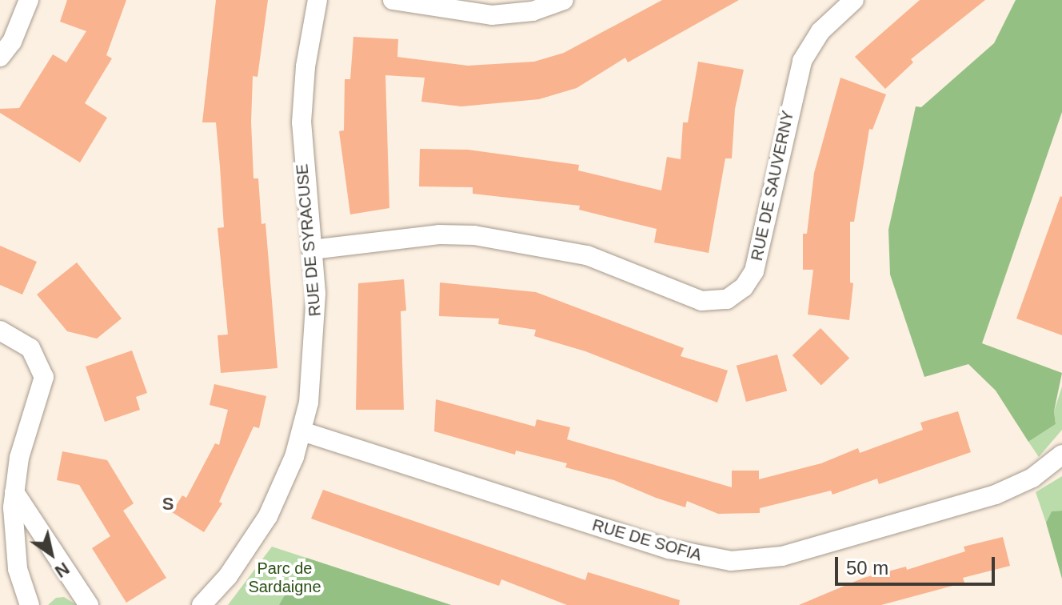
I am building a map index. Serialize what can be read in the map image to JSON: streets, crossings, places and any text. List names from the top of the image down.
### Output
{
  "streets": {
    "street": ["RUE DE SAUVERNY", "RUE DE SYRACUSE", "RUE DE SOFIA"]
  },
  "crossings": [
    ["RUE DE SAUVERNY", "RUE DE SYRACUSE"],
    ["RUE DE SYRACUSE", "RUE DE SOFIA"]
  ],
  "districts": ["S"],
  "parks": ["Parc de Sardaigne"],
  "scale_bar": "50 m",
  "north": "bottom right"
}
